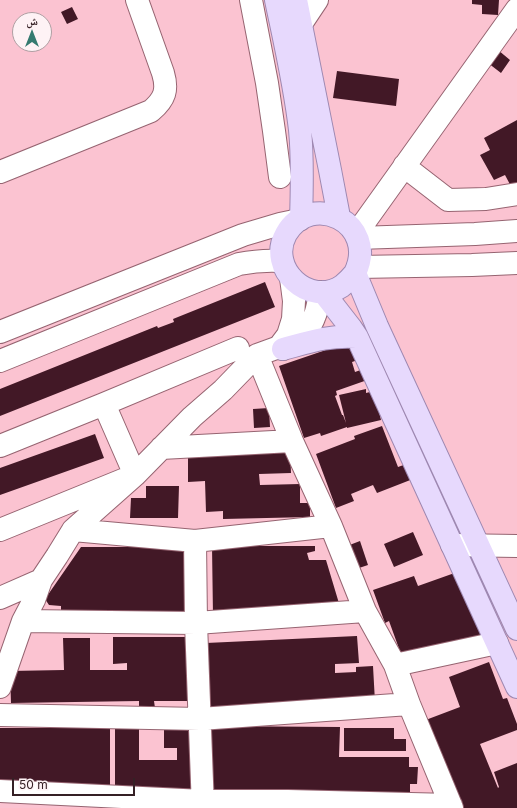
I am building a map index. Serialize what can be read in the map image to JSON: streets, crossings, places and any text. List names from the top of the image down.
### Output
{
  "scale_bar": "50 m",
  "north": "top"
}
